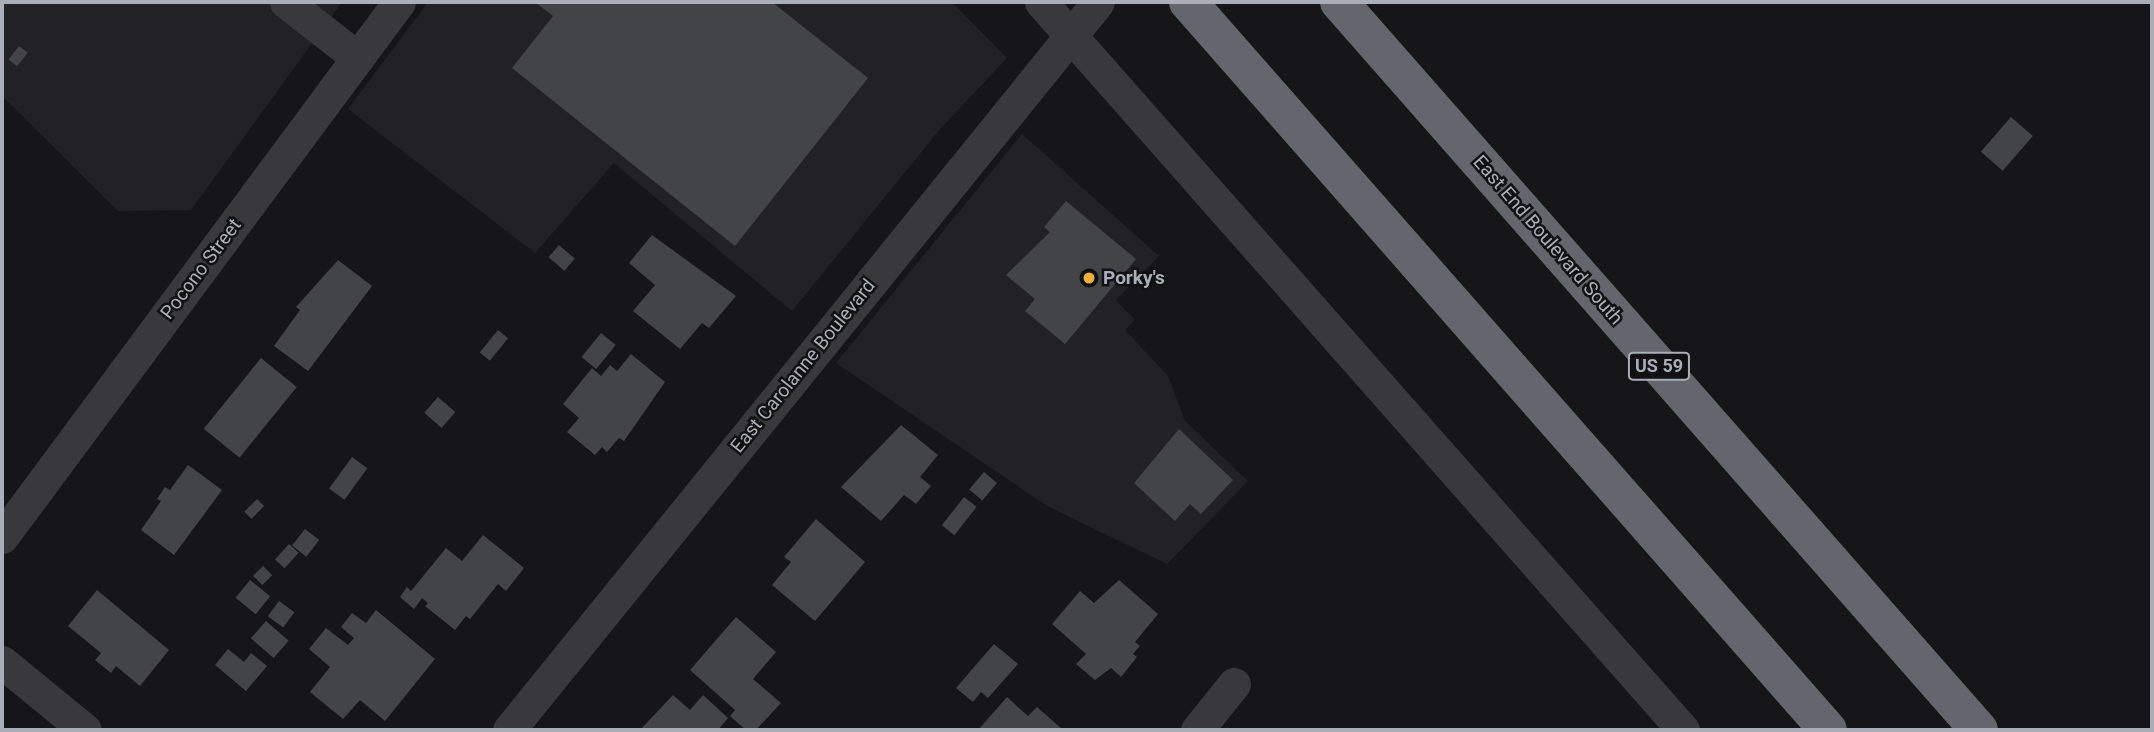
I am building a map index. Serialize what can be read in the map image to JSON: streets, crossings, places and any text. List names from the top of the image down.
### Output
{
  "streets": {
    "highway": ["East End Boulevard South", "US 59"],
    "street": ["Pocono Street", "East Carolanne Boulevard"]
  },
  "places": ["Porky's"]
}
